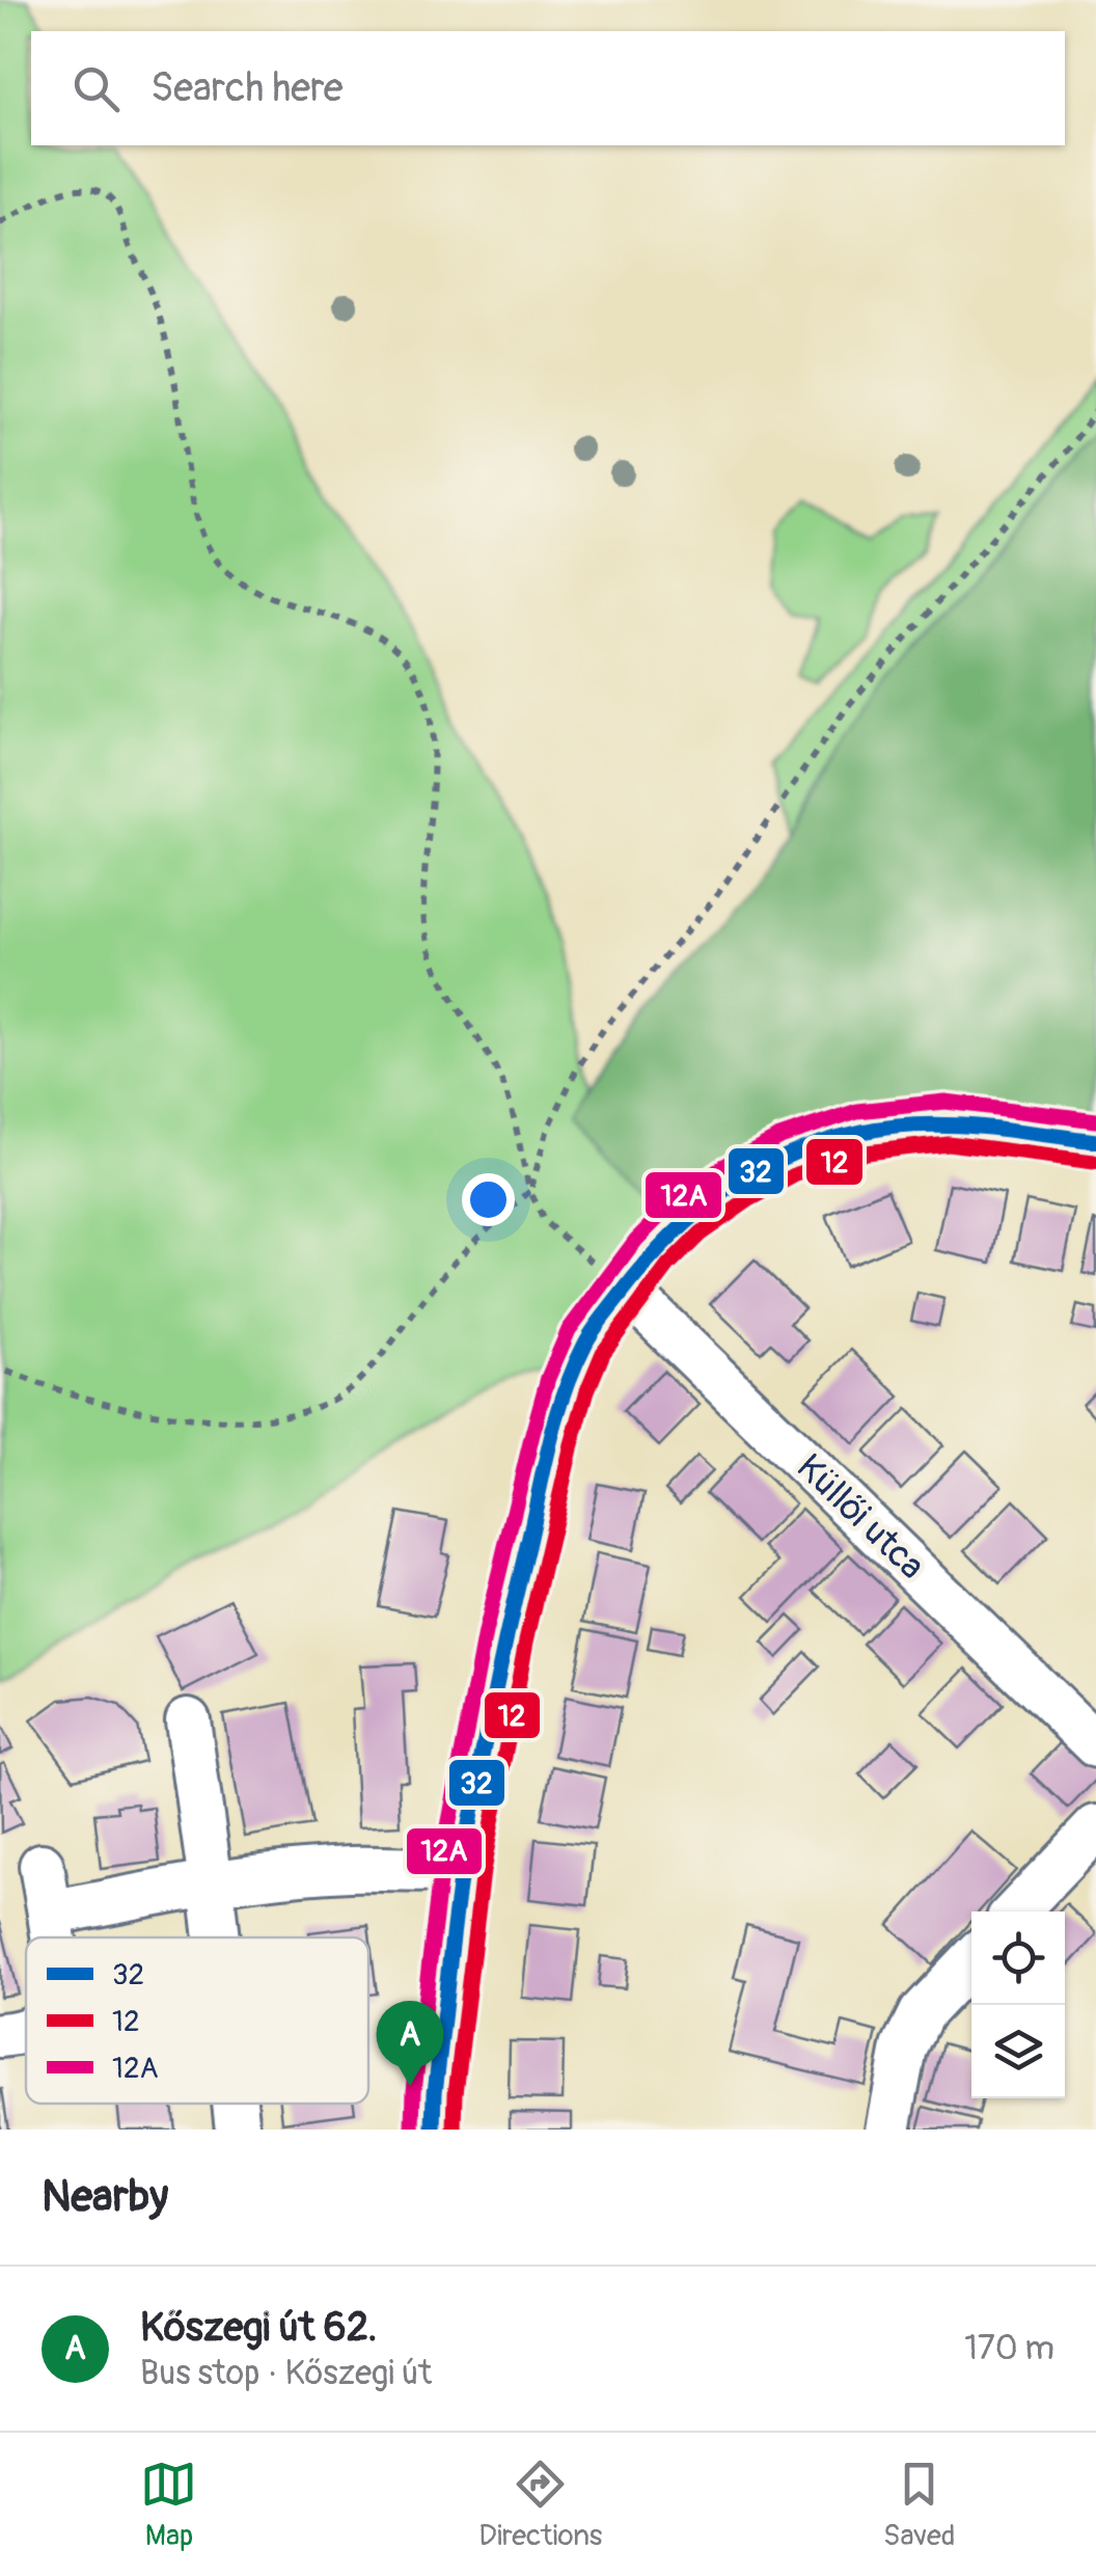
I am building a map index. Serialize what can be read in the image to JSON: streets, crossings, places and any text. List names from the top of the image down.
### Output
{
  "streets": {
    "street": ["Küllői utca"]
  },
  "lines": ["transit line 12A", "transit line 32", "transit line 12"],
  "legend": ["32", "12", "12A"],
  "page": {
    "search": "Search here",
    "pins": "A",
    "heading": "Nearby",
    "list": [
      {
        "mark": "A",
        "name": "Kőszegi út 62.",
        "note": "Bus stop · Kőszegi út",
        "value": "170 m"
      }
    ],
    "nav": ["Map", "Directions", "Saved"]
  }
}
